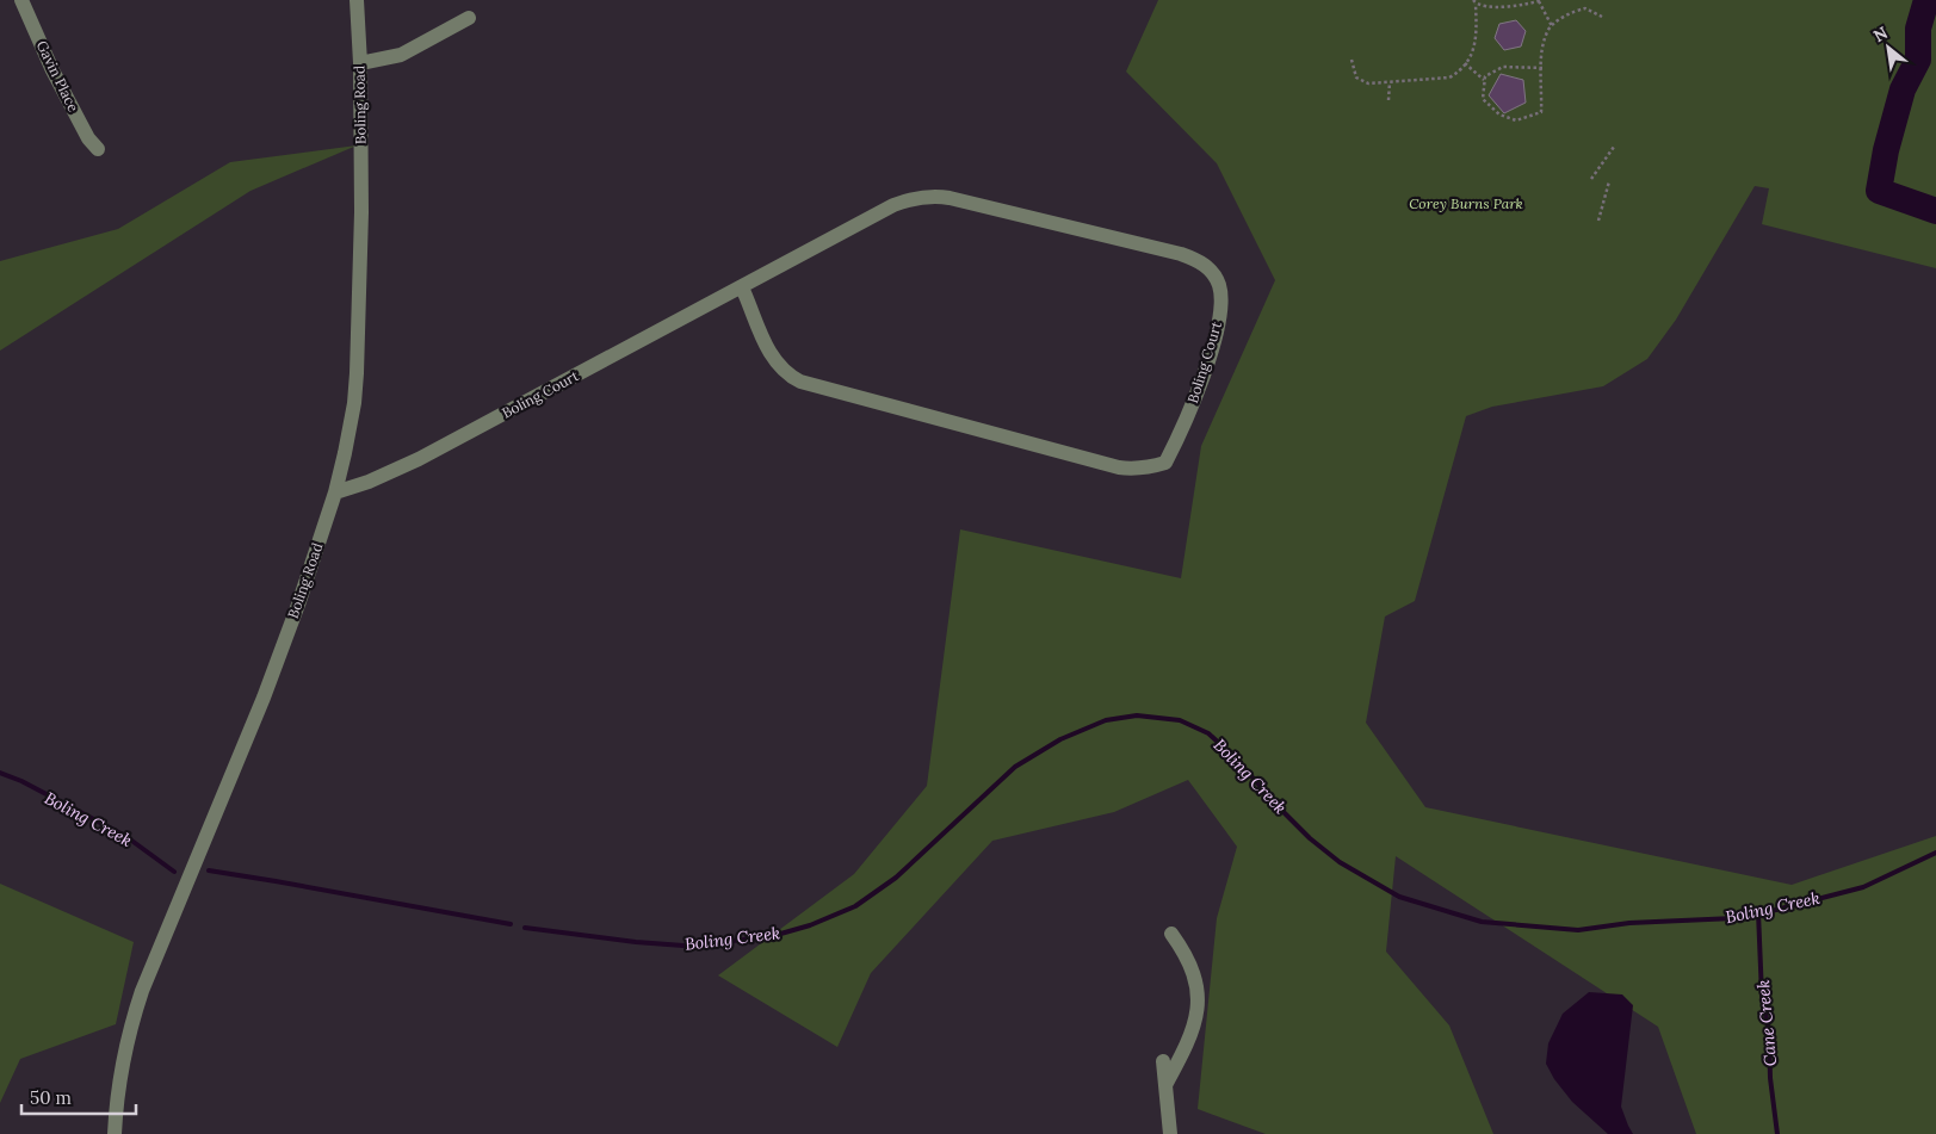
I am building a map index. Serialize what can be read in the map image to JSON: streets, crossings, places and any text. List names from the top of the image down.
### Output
{
  "streets": {
    "street": ["Gavin Place", "Boling Road", "Boling Court"]
  },
  "crossings": [
    ["Boling Road", "Boling Court"]
  ],
  "water": ["Boling Creek", "Cane Creek"],
  "parks": ["Corey Burns Park"],
  "scale_bar": "50 m",
  "north": "top left"
}
